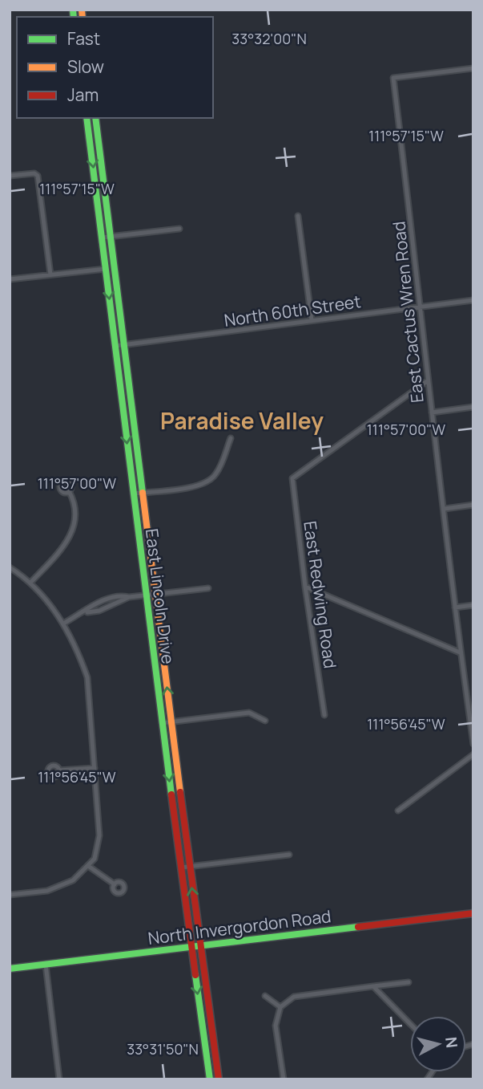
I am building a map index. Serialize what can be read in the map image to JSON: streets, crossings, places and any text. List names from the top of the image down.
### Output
{
  "streets": {
    "main road": ["East Lincoln Drive", "North Invergordon Road"],
    "street": ["North 60th Street", "East Cactus Wren Road", "East Redwing Road"]
  },
  "crossings": [
    ["North 60th Street", "East Cactus Wren Road"],
    ["North 60th Street", "East Lincoln Drive"],
    ["East Cactus Wren Road", "East Redwing Road"],
    ["East Lincoln Drive", "North Invergordon Road"]
  ],
  "districts": ["Paradise Valley"],
  "legend": ["Fast", "Slow", "Jam"],
  "north": "right",
  "coordinates": [
    "33°32'00\"N",
    "111°57'15\"W",
    "111°57'00\"W",
    "111°56'45\"W",
    "33°31'50\"N"
  ]
}
